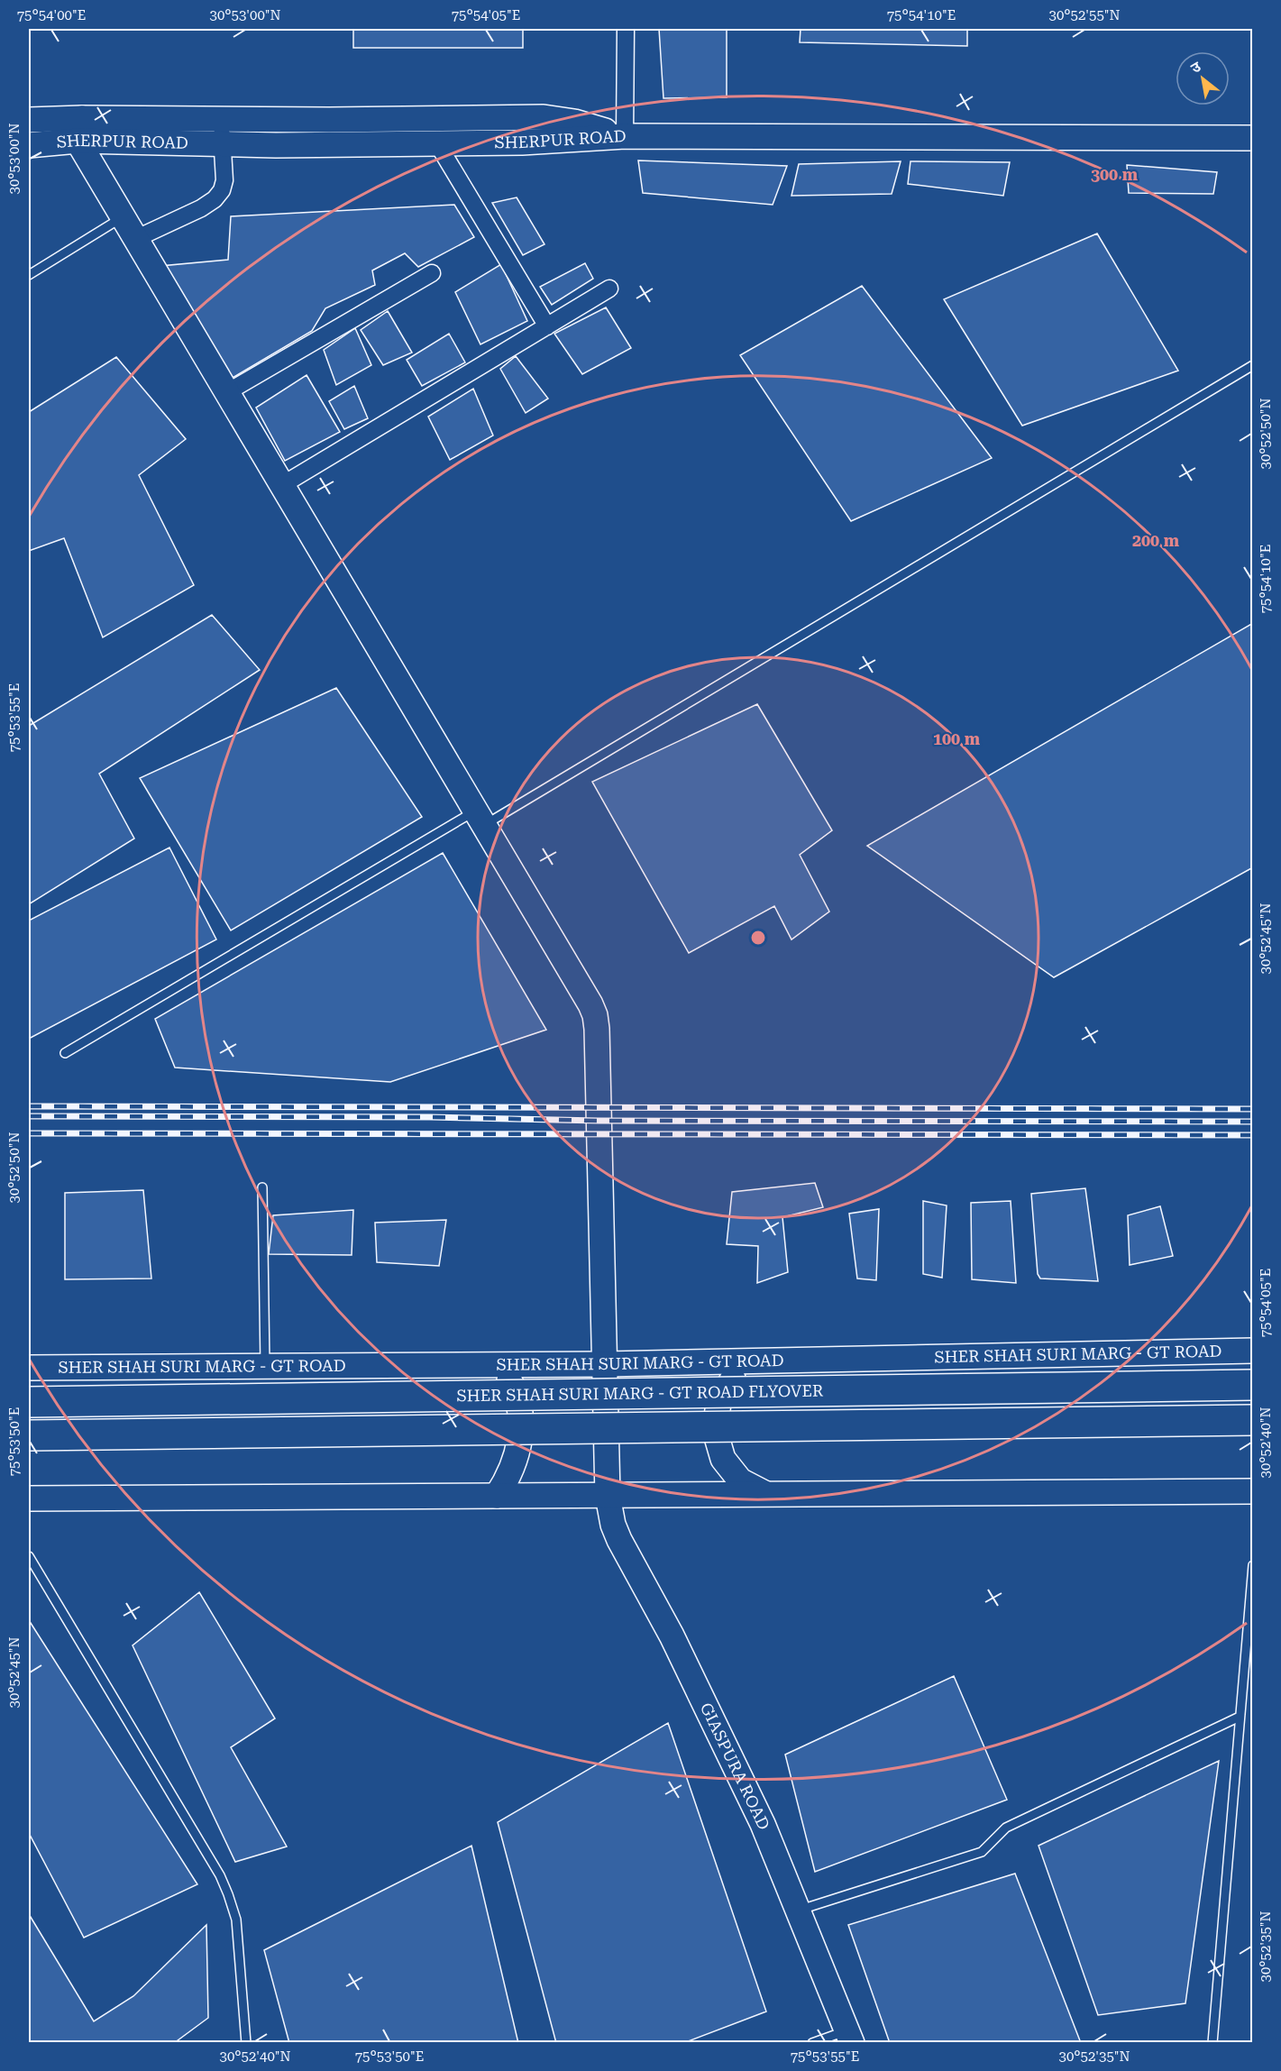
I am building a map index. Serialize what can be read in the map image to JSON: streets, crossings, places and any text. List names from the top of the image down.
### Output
{
  "streets": {
    "highway": ["SHER SHAH SURI MARG - GT ROAD FLYOVER"],
    "street": ["SHERPUR ROAD", "SHER SHAH SURI MARG - GT ROAD", "GIASPURA ROAD"]
  },
  "crossings": [
    ["SHERPUR ROAD", "GIASPURA ROAD"],
    ["SHER SHAH SURI MARG - GT ROAD", "GIASPURA ROAD"]
  ],
  "north": "top left",
  "coordinates": [
    "75°54'00\"E",
    "30°53'00\"N",
    "75°54'05\"E",
    "75°54'10\"E",
    "30°52'55\"N",
    "30°52'50\"N",
    "75°53'55\"E",
    "30°52'45\"N",
    "75°53'50\"E",
    "30°52'40\"N",
    "30°52'35\"N"
  ],
  "rings": ["300 m", "200 m", "100 m"]
}
